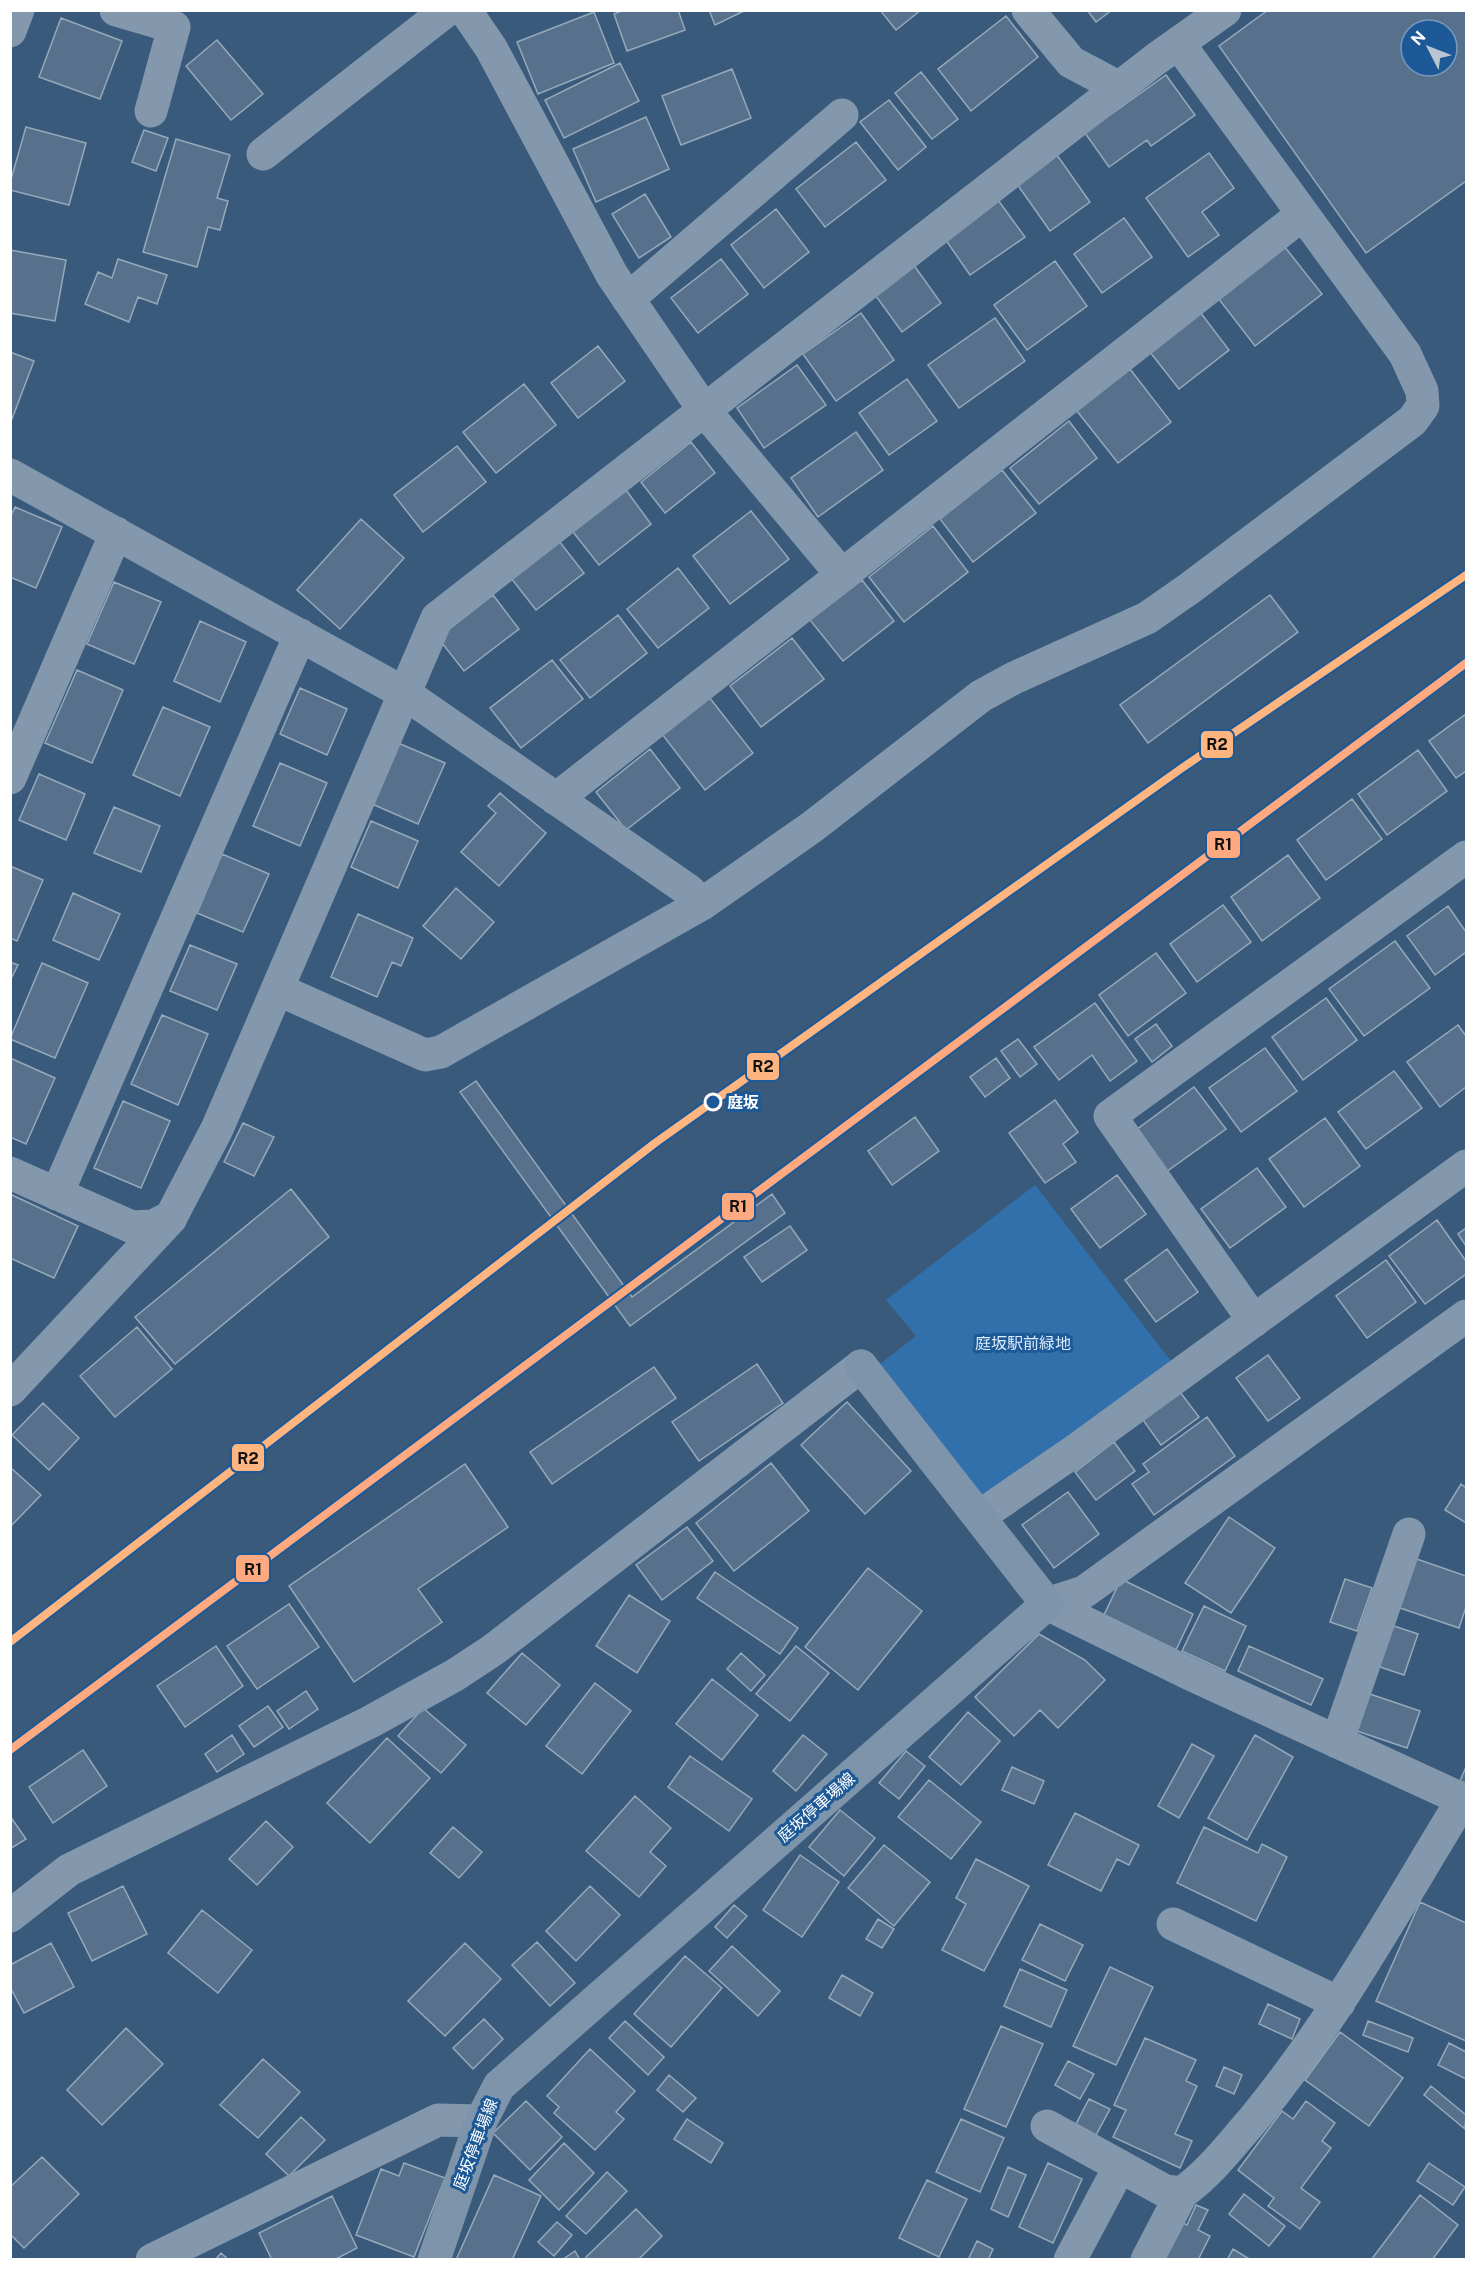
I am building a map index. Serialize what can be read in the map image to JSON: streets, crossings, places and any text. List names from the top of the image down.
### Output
{
  "streets": {
    "main road": ["庭坂停車場線"]
  },
  "parks": ["庭坂駅前緑地"],
  "places": ["庭坂"],
  "lines": ["transit line R2", "transit line R1"],
  "north": "top left"
}
